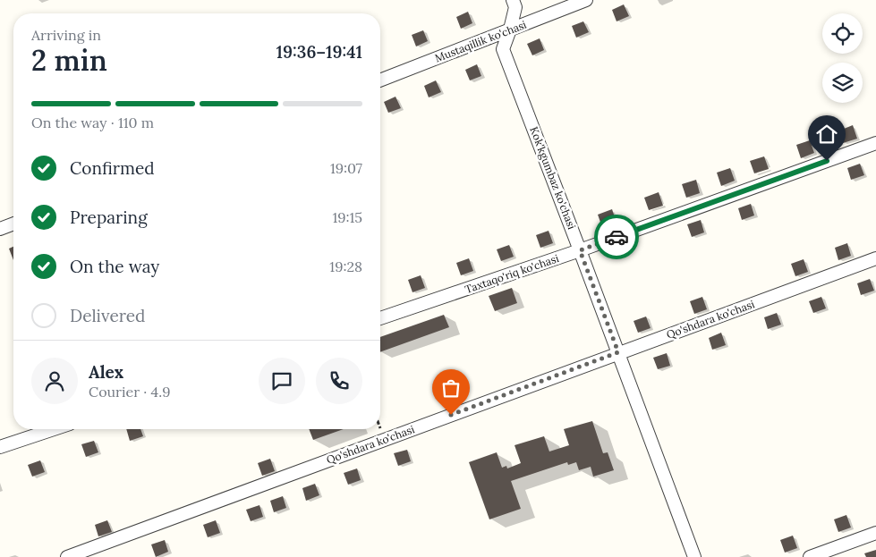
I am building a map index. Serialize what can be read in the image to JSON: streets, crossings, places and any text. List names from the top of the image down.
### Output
{
  "streets": {
    "street": [
      "Mustaqillik ko'chasi",
      "Kok'kgumbaz ko'chasi",
      "Taxtaqo'riq ko'chasi",
      "Qo'shdara ko'chasi"
    ]
  },
  "crossings": [
    ["Mustaqillik ko'chasi", "Kok'kgumbaz ko'chasi"],
    ["Kok'kgumbaz ko'chasi", "Taxtaqo'riq ko'chasi"],
    ["Kok'kgumbaz ko'chasi", "Qo'shdara ko'chasi"]
  ],
  "page": {
    "heading": ["2 min", "Arriving in", "19:36–19:41"],
    "panel": ["Alex", "Courier · 4.9"],
    "bar": "On the way · 110 m",
    "list": [
      ["Confirmed", "19:07"],
      ["Preparing", "19:15"],
      ["On the way", "19:28"],
      "Delivered"
    ]
  }
}
